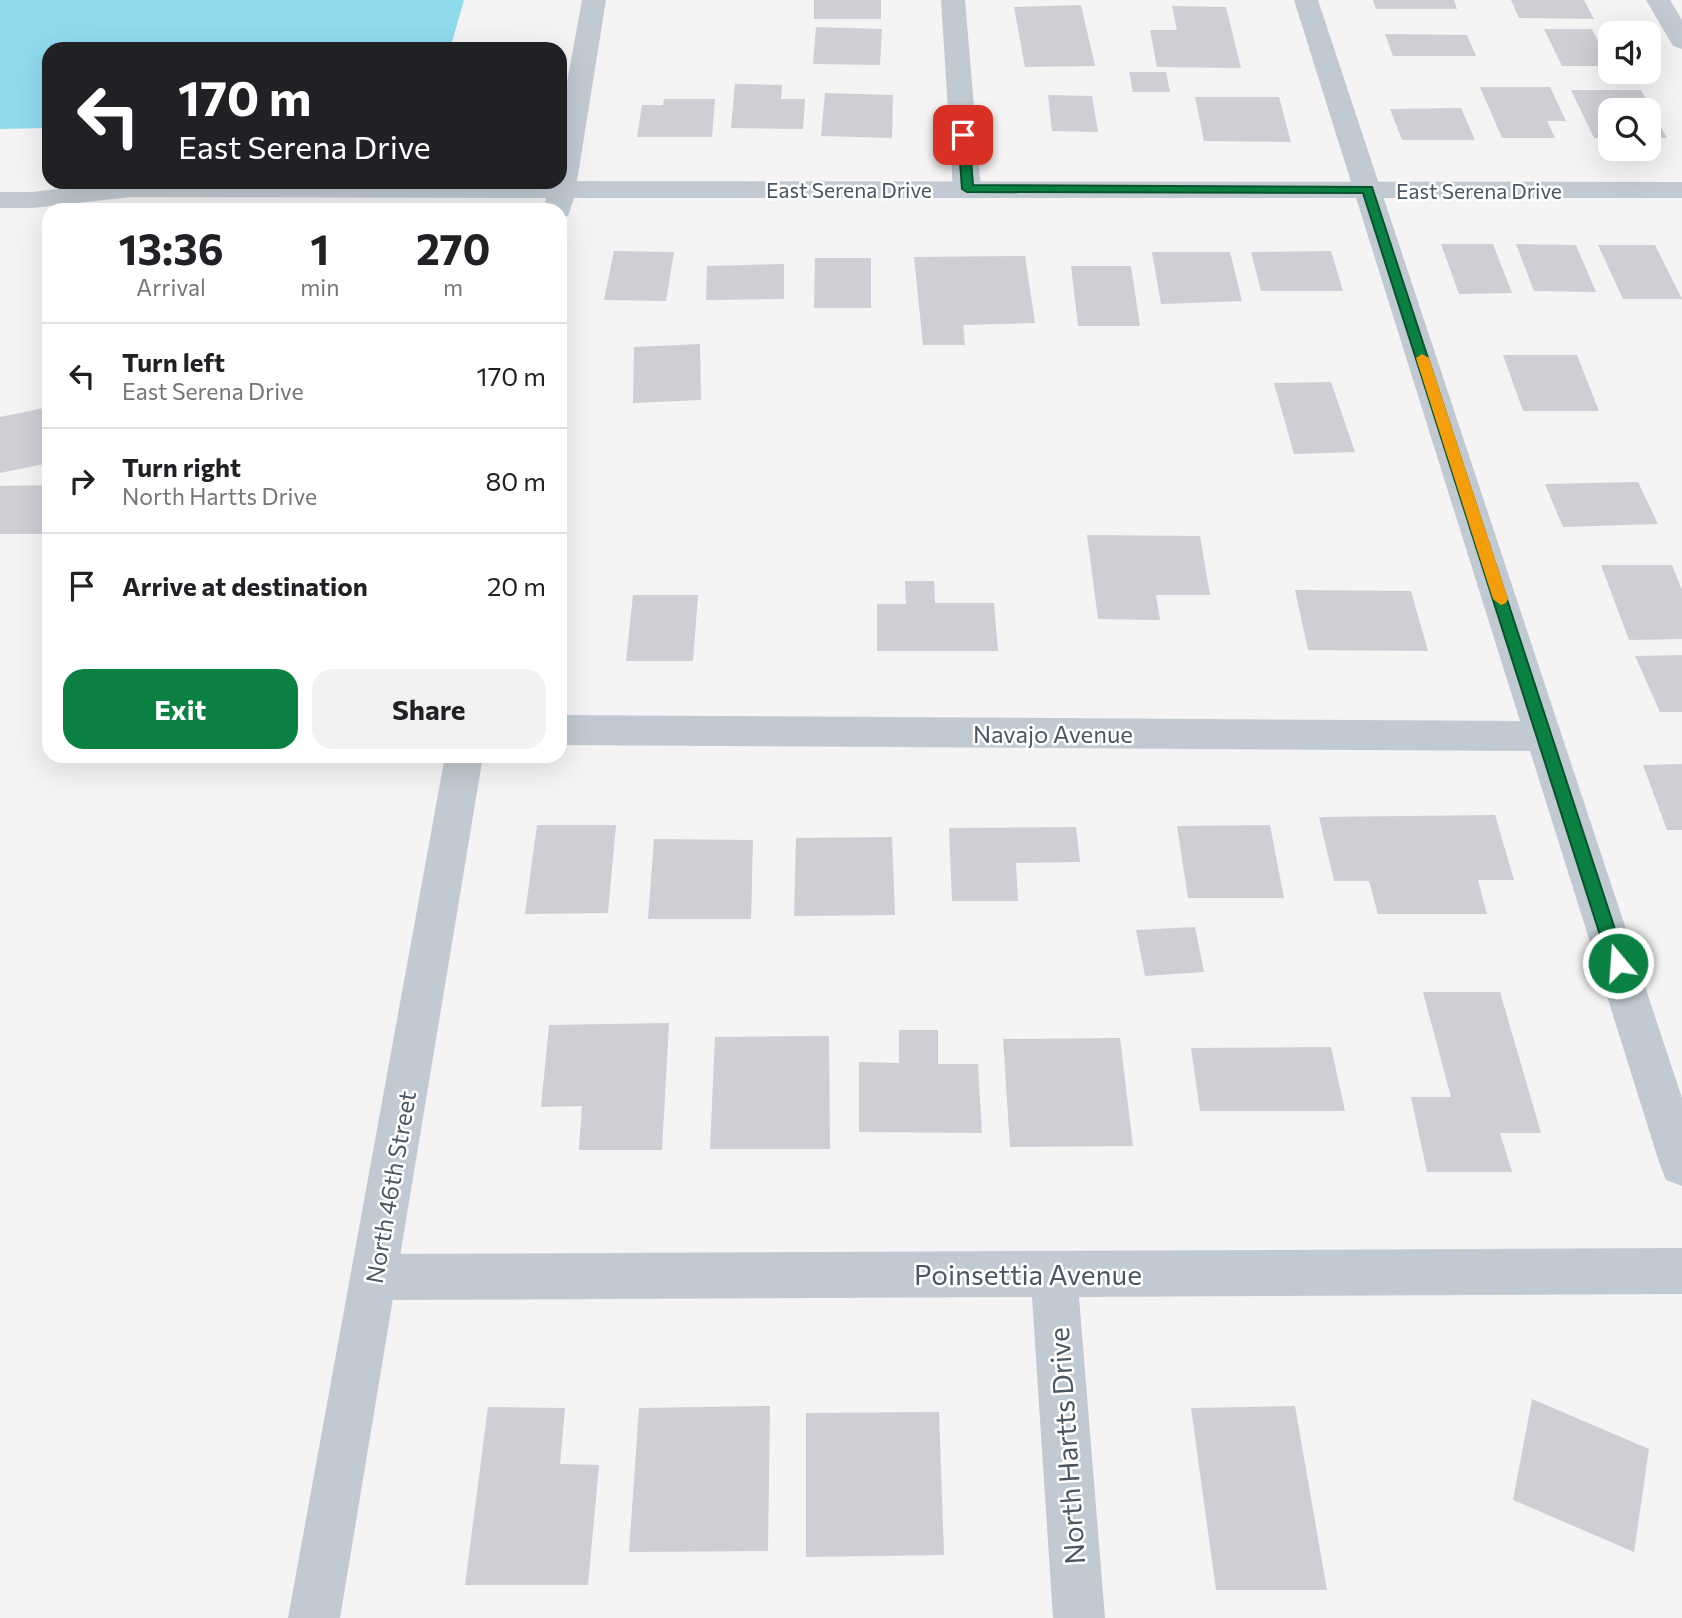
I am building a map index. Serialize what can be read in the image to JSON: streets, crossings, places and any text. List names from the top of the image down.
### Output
{
  "streets": {
    "street": [
      "East Serena Drive",
      "Navajo Avenue",
      "North 46th Street",
      "Poinsettia Avenue",
      "North Hartts Drive"
    ]
  },
  "crossings": [
    ["North 46th Street", "Poinsettia Avenue"],
    ["Poinsettia Avenue", "North Hartts Drive"]
  ],
  "page": {
    "turn": ["170 m", "East Serena Drive"],
    "eta": [
      "13:36",
      "Arrival",
      "1",
      "min",
      "270",
      "m"
    ],
    "list": [
      {
        "name": "Turn left",
        "note": "East Serena Drive",
        "value": "170 m"
      },
      {
        "name": "Turn right",
        "note": "North Hartts Drive",
        "value": "80 m"
      },
      {
        "name": "Arrive at destination",
        "value": "20 m"
      }
    ],
    "buttons": ["Exit", "Share"]
  }
}
